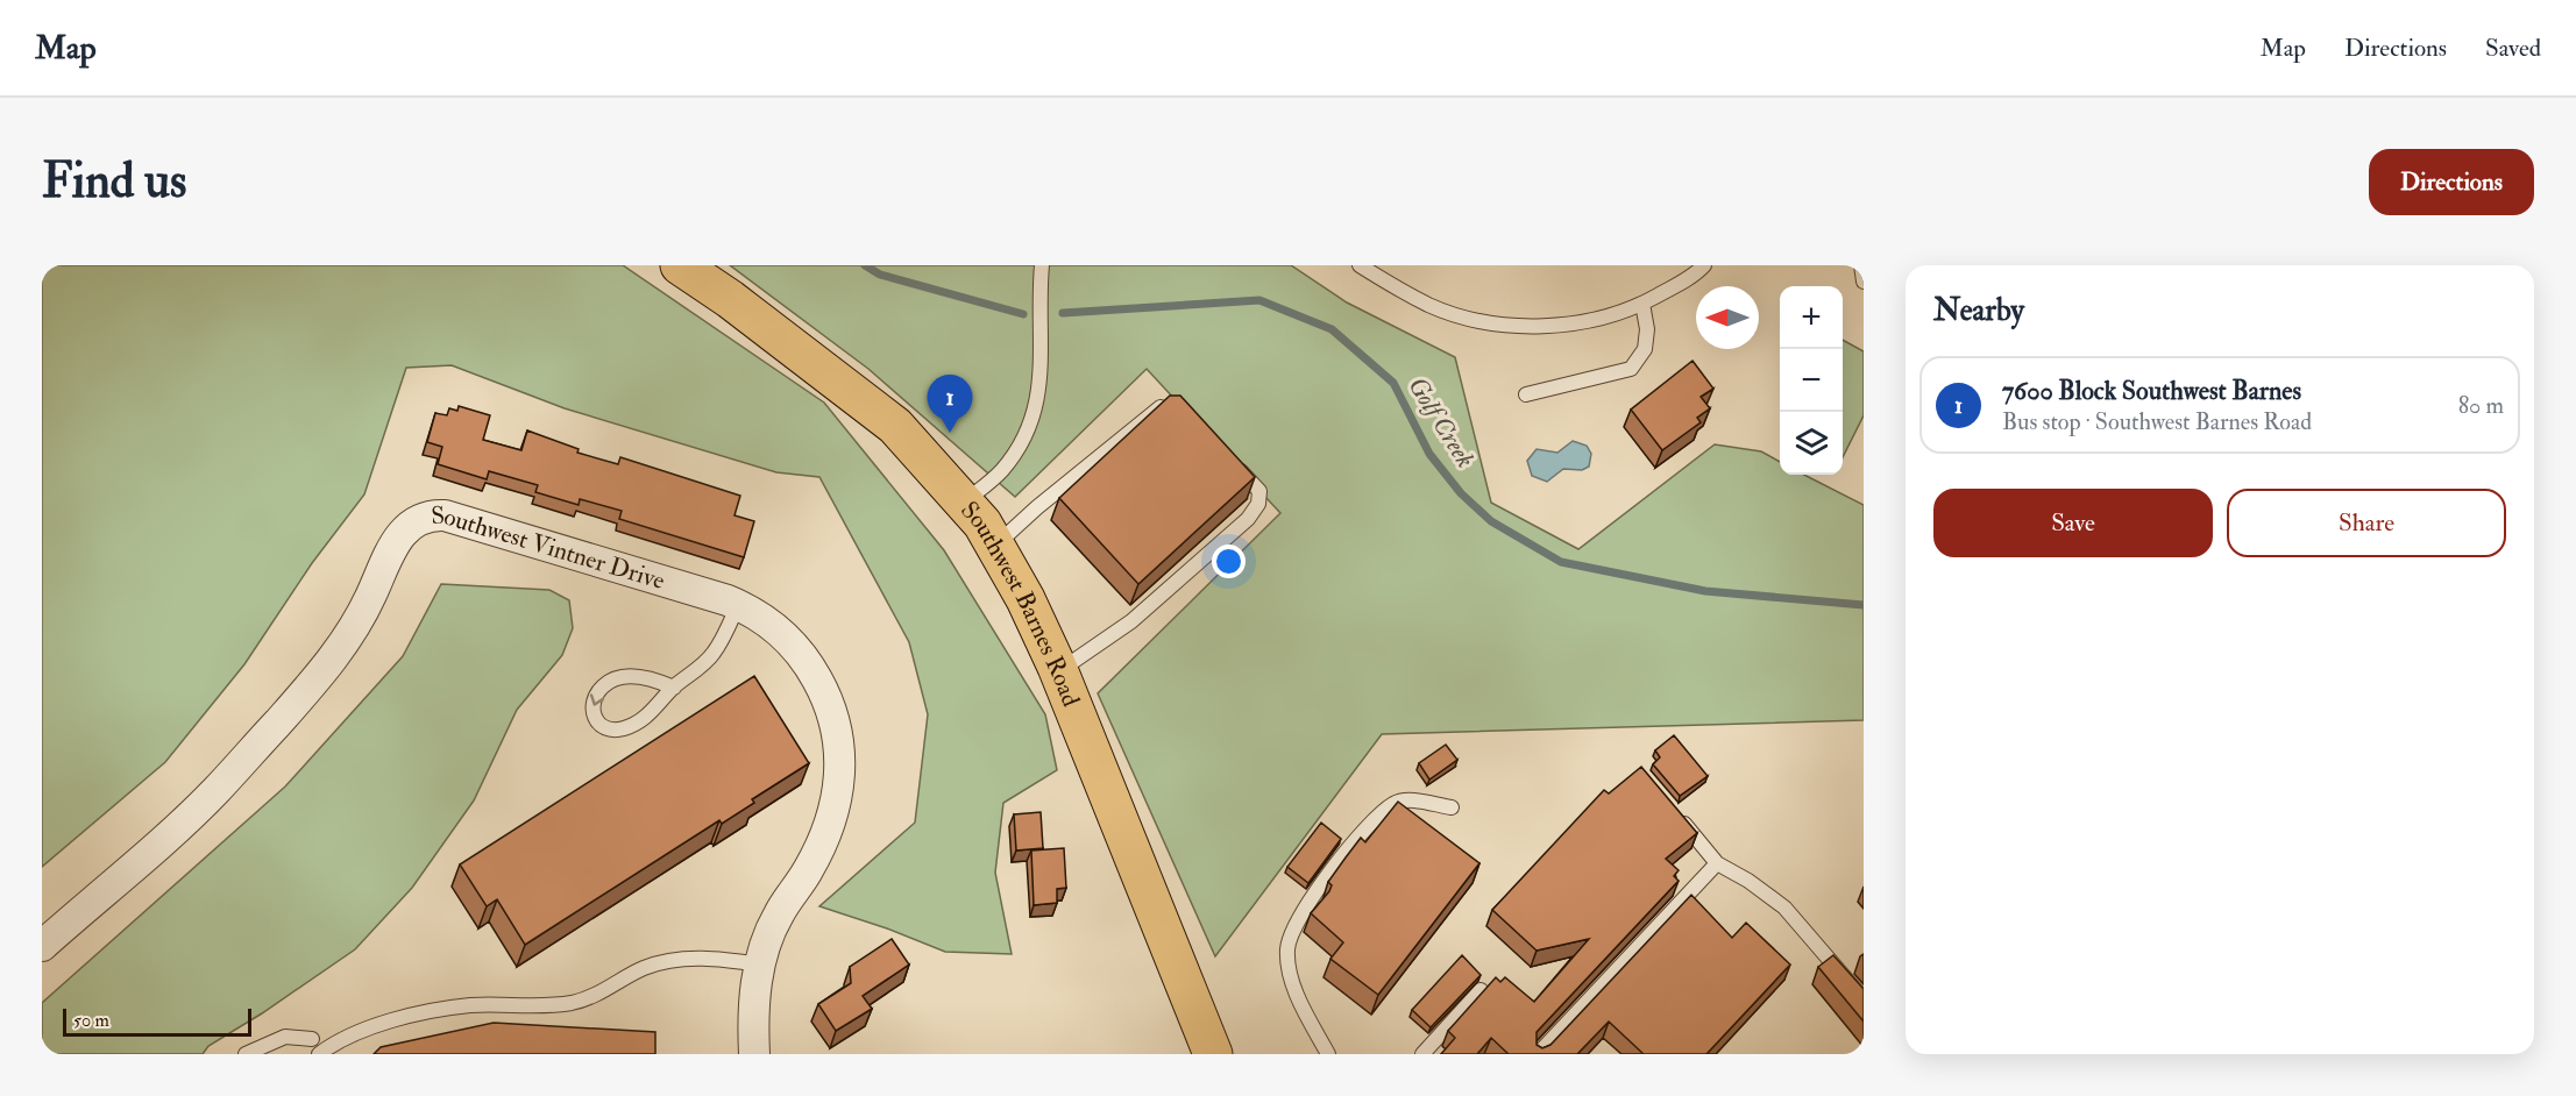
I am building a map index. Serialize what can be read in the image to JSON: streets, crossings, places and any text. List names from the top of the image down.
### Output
{
  "streets": {
    "main road": ["Southwest Barnes Road"],
    "street": ["Southwest Vintner Drive"]
  },
  "water": ["Golf Creek"],
  "scale_bar": "50 m",
  "north": "left",
  "page": {
    "header": "Map",
    "nav": ["Map", "Directions", "Saved"],
    "buttons": [
      "Directions",
      ["Save", "Share"]
    ],
    "title": "Find us",
    "heading": "Nearby",
    "map_buttons": ["+", "−"],
    "list": [
      {
        "mark": "1",
        "name": "7600 Block Southwest Barnes",
        "note": "Bus stop · Southwest Barnes Road",
        "value": "80 m"
      }
    ],
    "pins": "1",
    "scale": "50 m"
  }
}
